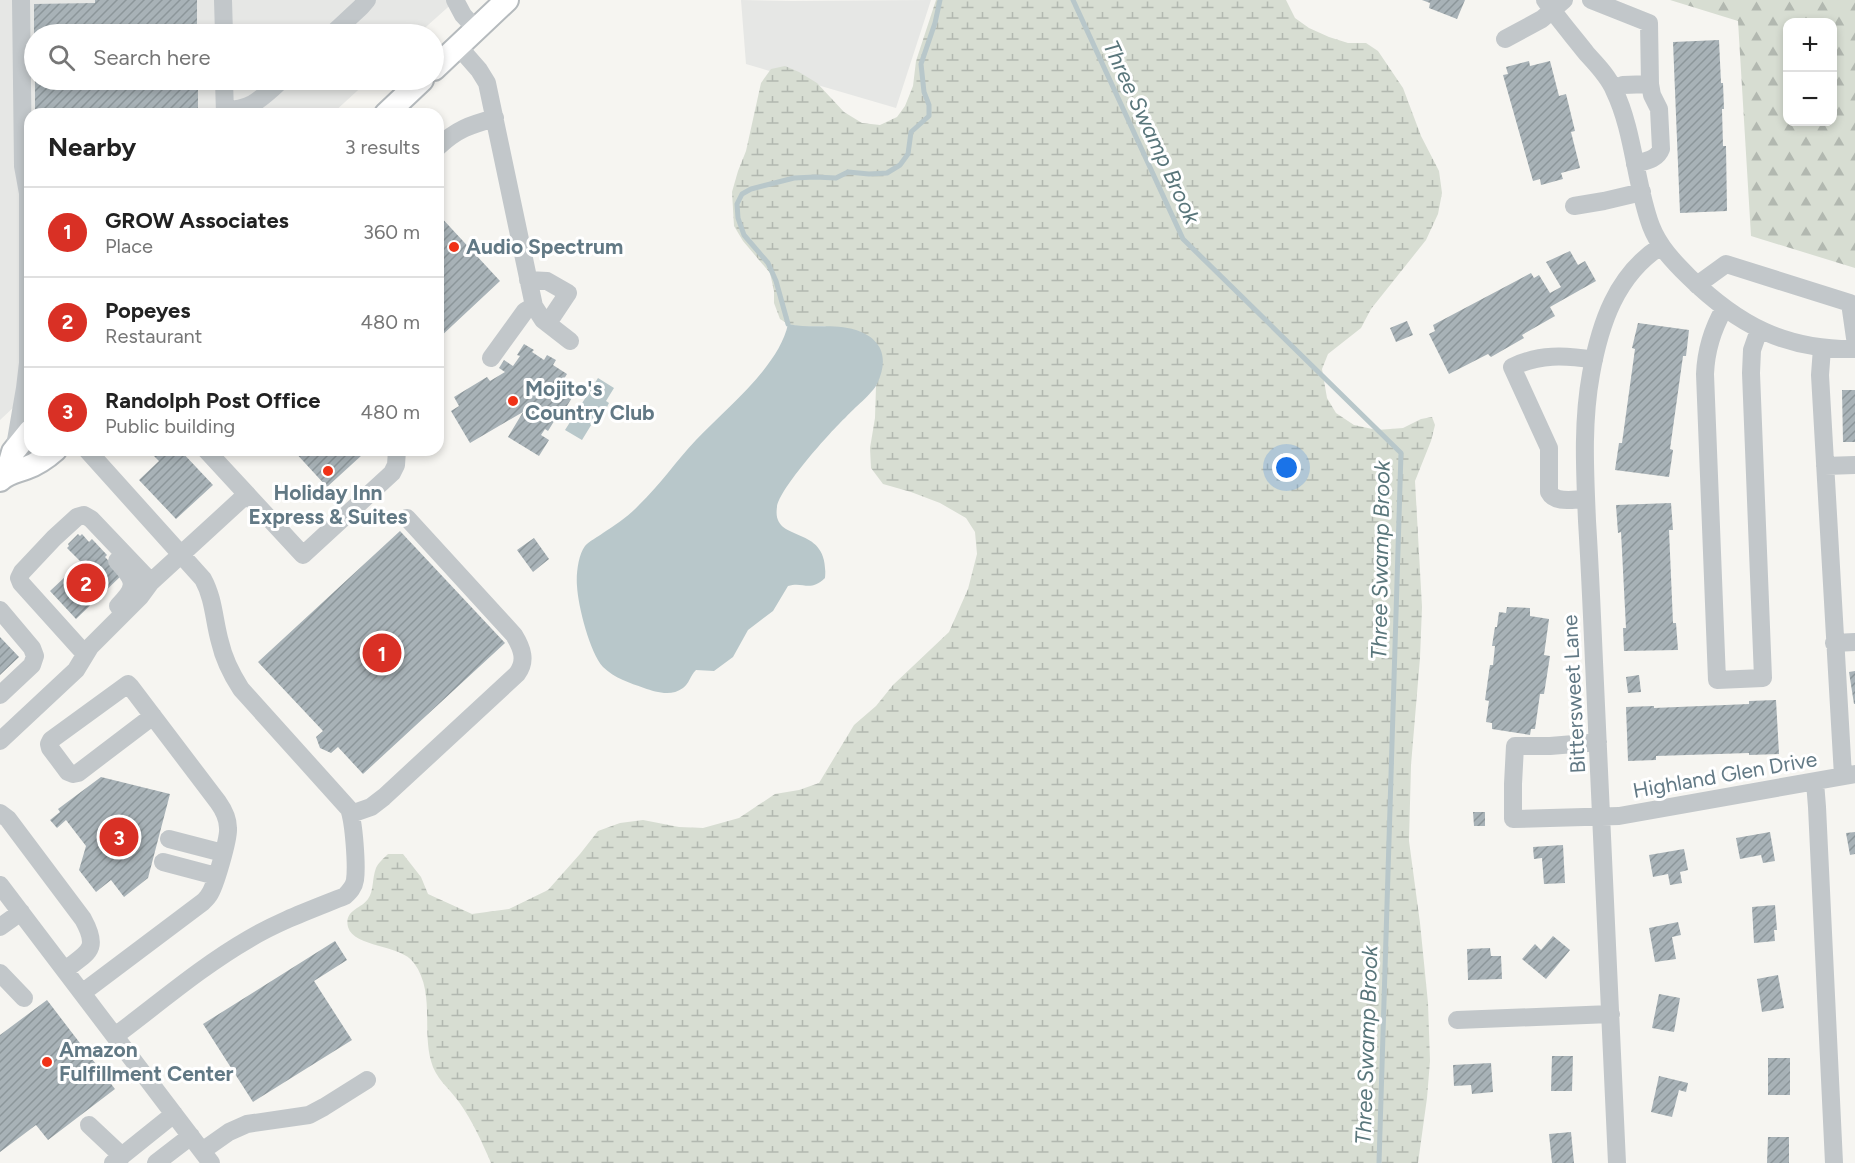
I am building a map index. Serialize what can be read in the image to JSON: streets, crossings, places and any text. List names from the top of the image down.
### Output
{
  "streets": {
    "street": ["Bittersweet Lane", "Highland Glen Drive"]
  },
  "crossings": [
    ["Bittersweet Lane", "Highland Glen Drive"]
  ],
  "water": ["Three Swamp Brook"],
  "places": [
    "Audio Spectrum",
    "Mojito's Country Club",
    "Holiday Inn Express & Suites",
    "Amazon Fulfillment Center"
  ],
  "page": {
    "map_buttons": ["+", "−"],
    "search": "Search here",
    "heading": ["Nearby", "3 results"],
    "list": [
      {
        "mark": "1",
        "name": "GROW Associates",
        "note": "Place",
        "value": "360 m"
      },
      {
        "mark": "2",
        "name": "Popeyes",
        "note": "Restaurant",
        "value": "480 m"
      },
      {
        "mark": "3",
        "name": "Randolph Post Office",
        "note": "Public building",
        "value": "480 m"
      }
    ],
    "pins": ["2", "1", "3"]
  }
}
